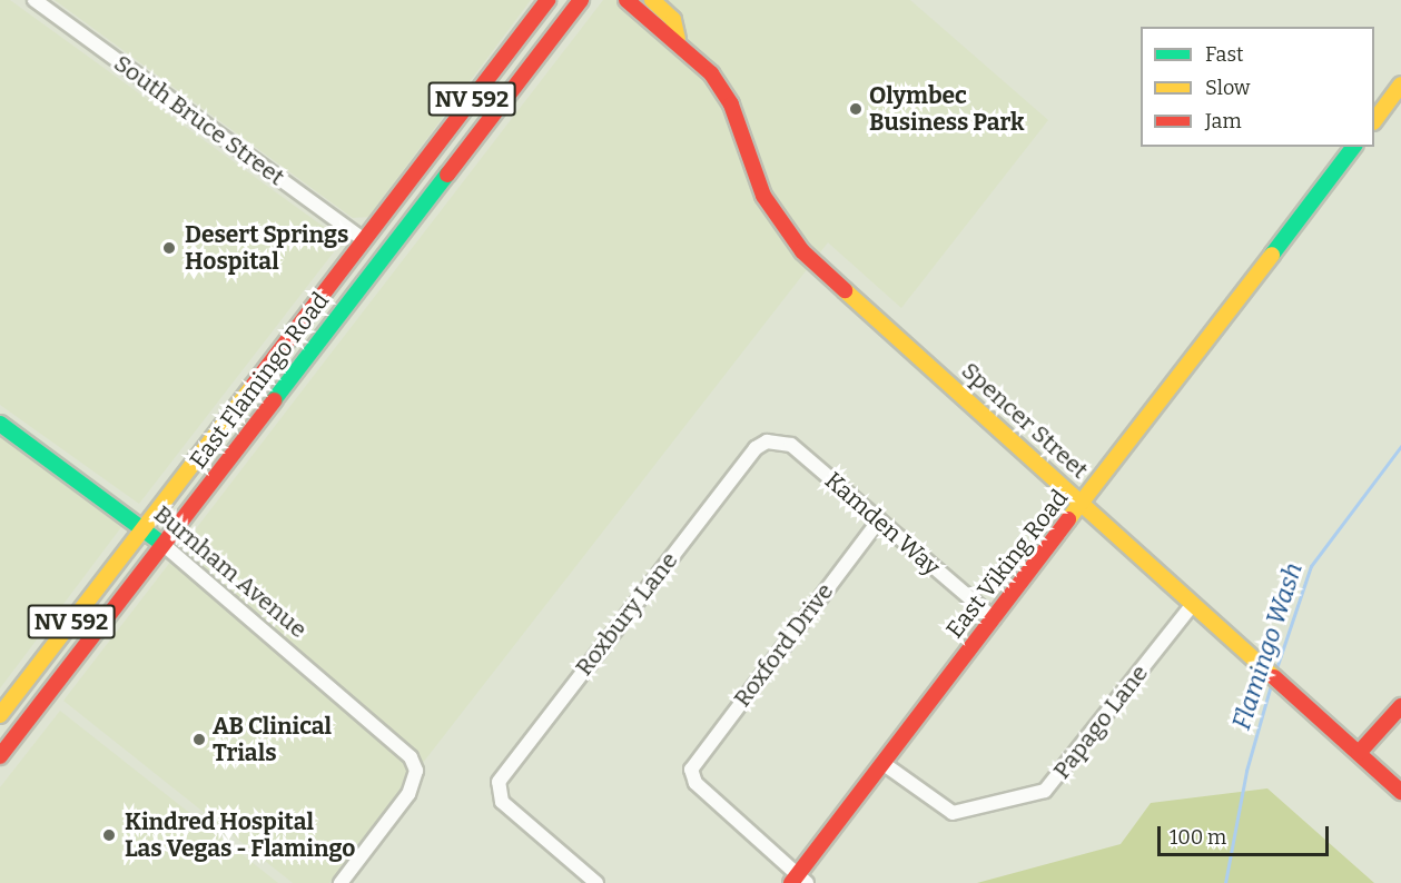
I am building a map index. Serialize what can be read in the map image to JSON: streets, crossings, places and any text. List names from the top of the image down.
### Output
{
  "streets": {
    "street": [
      "NV 592",
      "South Bruce Street",
      "East Flamingo Road",
      "Spencer Street",
      "Kamden Way",
      "East Viking Road",
      "Burnham Avenue",
      "Roxbury Lane",
      "Roxford Drive",
      "Papago Lane"
    ]
  },
  "crossings": [
    ["South Bruce Street", "East Flamingo Road"],
    ["East Flamingo Road", "Burnham Avenue"],
    ["Spencer Street", "East Viking Road"],
    ["Spencer Street", "Papago Lane"],
    ["Kamden Way", "East Viking Road"],
    ["Kamden Way", "Roxbury Lane"],
    ["Kamden Way", "Roxford Drive"],
    ["East Viking Road", "Roxford Drive"],
    ["East Viking Road", "Papago Lane"]
  ],
  "water": ["Flamingo Wash"],
  "places": [
    "Olymbec Business Park",
    "Desert Springs Hospital",
    "AB Clinical Trials",
    "Kindred Hospital Las Vegas - Flamingo"
  ],
  "legend": ["Fast", "Slow", "Jam"],
  "scale_bar": "100 m"
}
